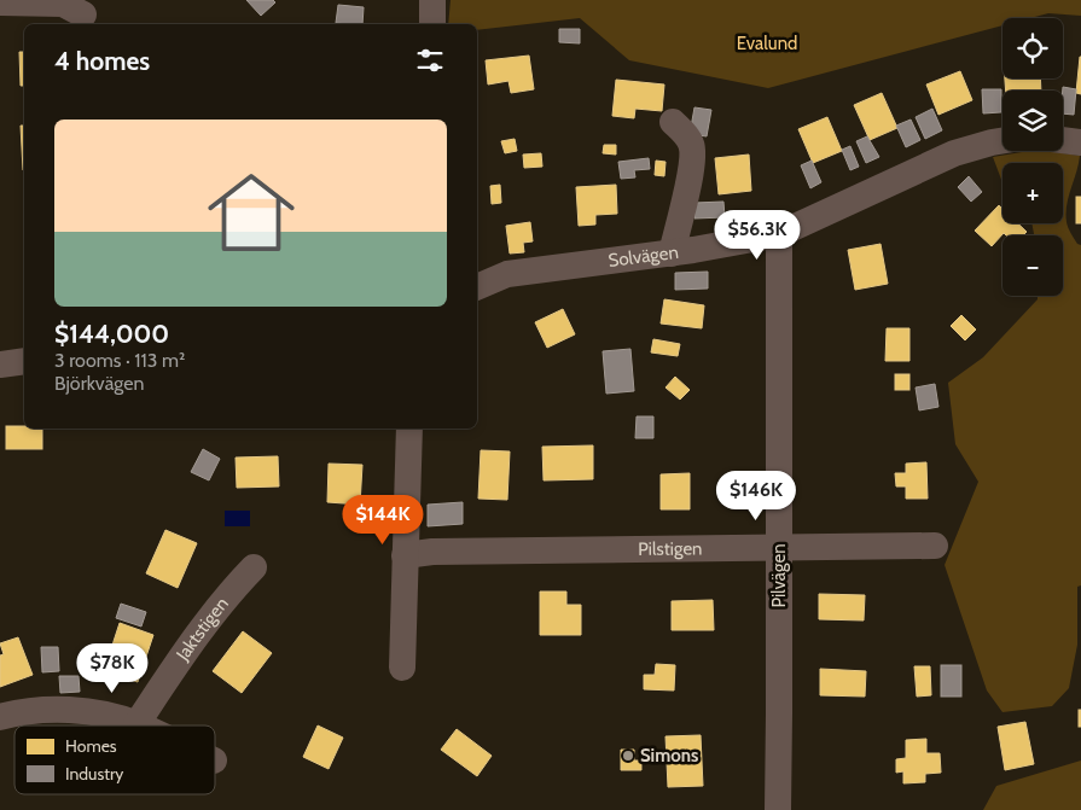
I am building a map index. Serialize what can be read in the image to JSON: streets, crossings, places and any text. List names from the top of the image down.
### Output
{
  "streets": {
    "street": [
      "Solvägen",
      "Pilstigen",
      "Pilvägen",
      "Jaktstigen"
    ]
  },
  "crossings": [
    ["Solvägen", "Pilvägen"],
    ["Pilstigen", "Pilvägen"]
  ],
  "parks": ["Evalund"],
  "places": ["Simons"],
  "legend": ["Homes", "Industry"],
  "page": {
    "map_buttons": ["+", "−"],
    "heading": "4 homes",
    "list": [
      {
        "name": "$144,000",
        "note": "3 rooms · 113 m² · Björkvägen"
      }
    ],
    "price": [
      "$56.3K",
      "$146K",
      "$144K",
      "$78K"
    ]
  }
}
